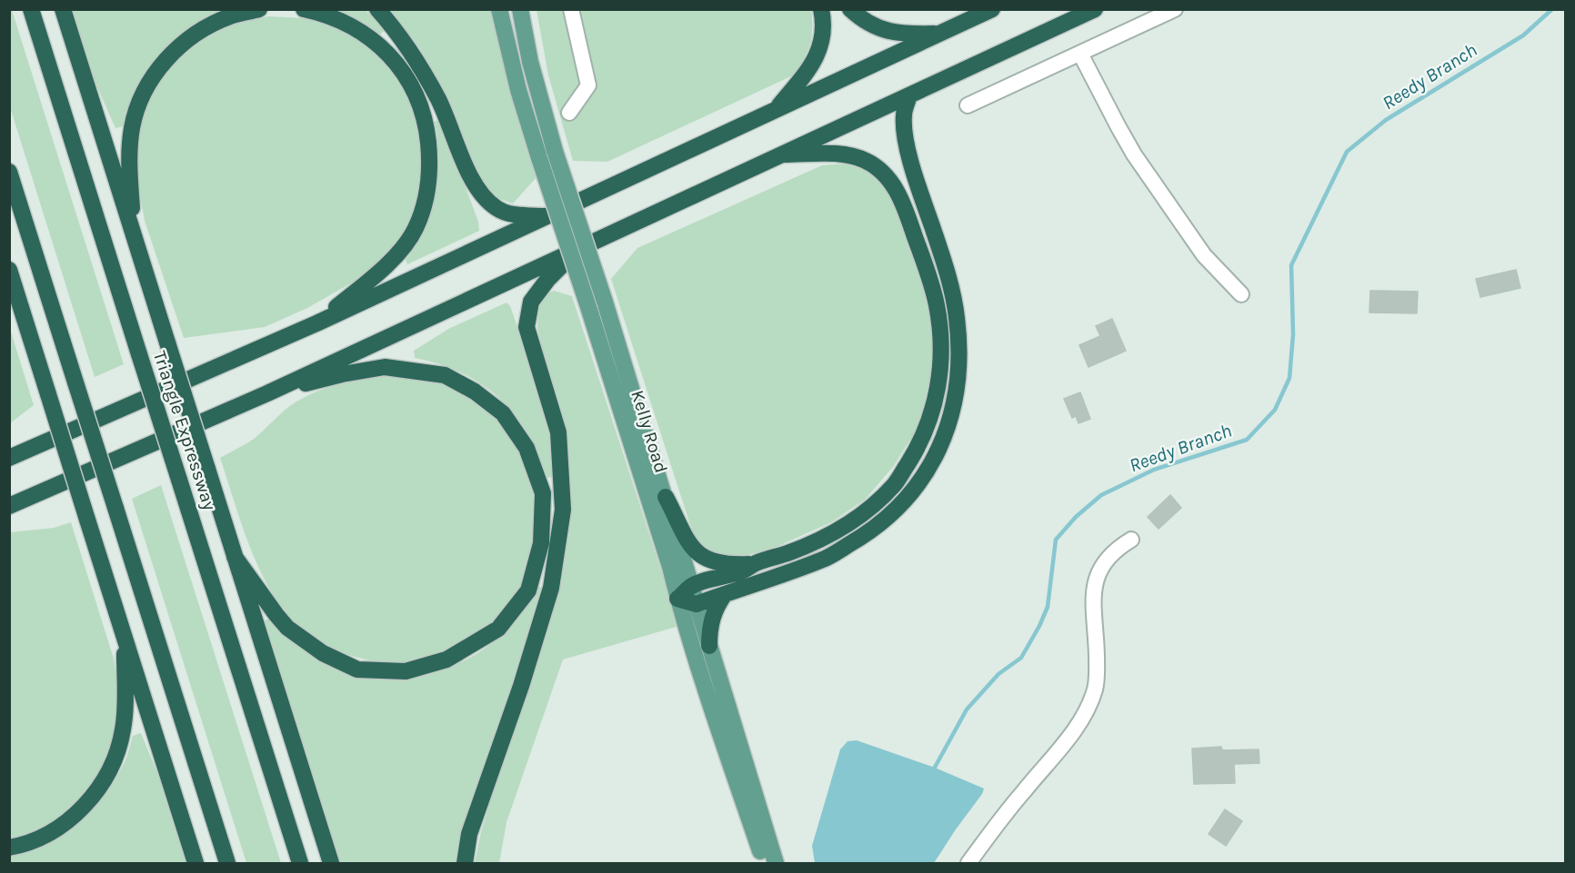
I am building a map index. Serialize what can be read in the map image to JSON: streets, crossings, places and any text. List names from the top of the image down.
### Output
{
  "streets": {
    "highway": ["Triangle Expressway"],
    "main road": ["Kelly Road"]
  },
  "water": ["Reedy Branch"]
}
